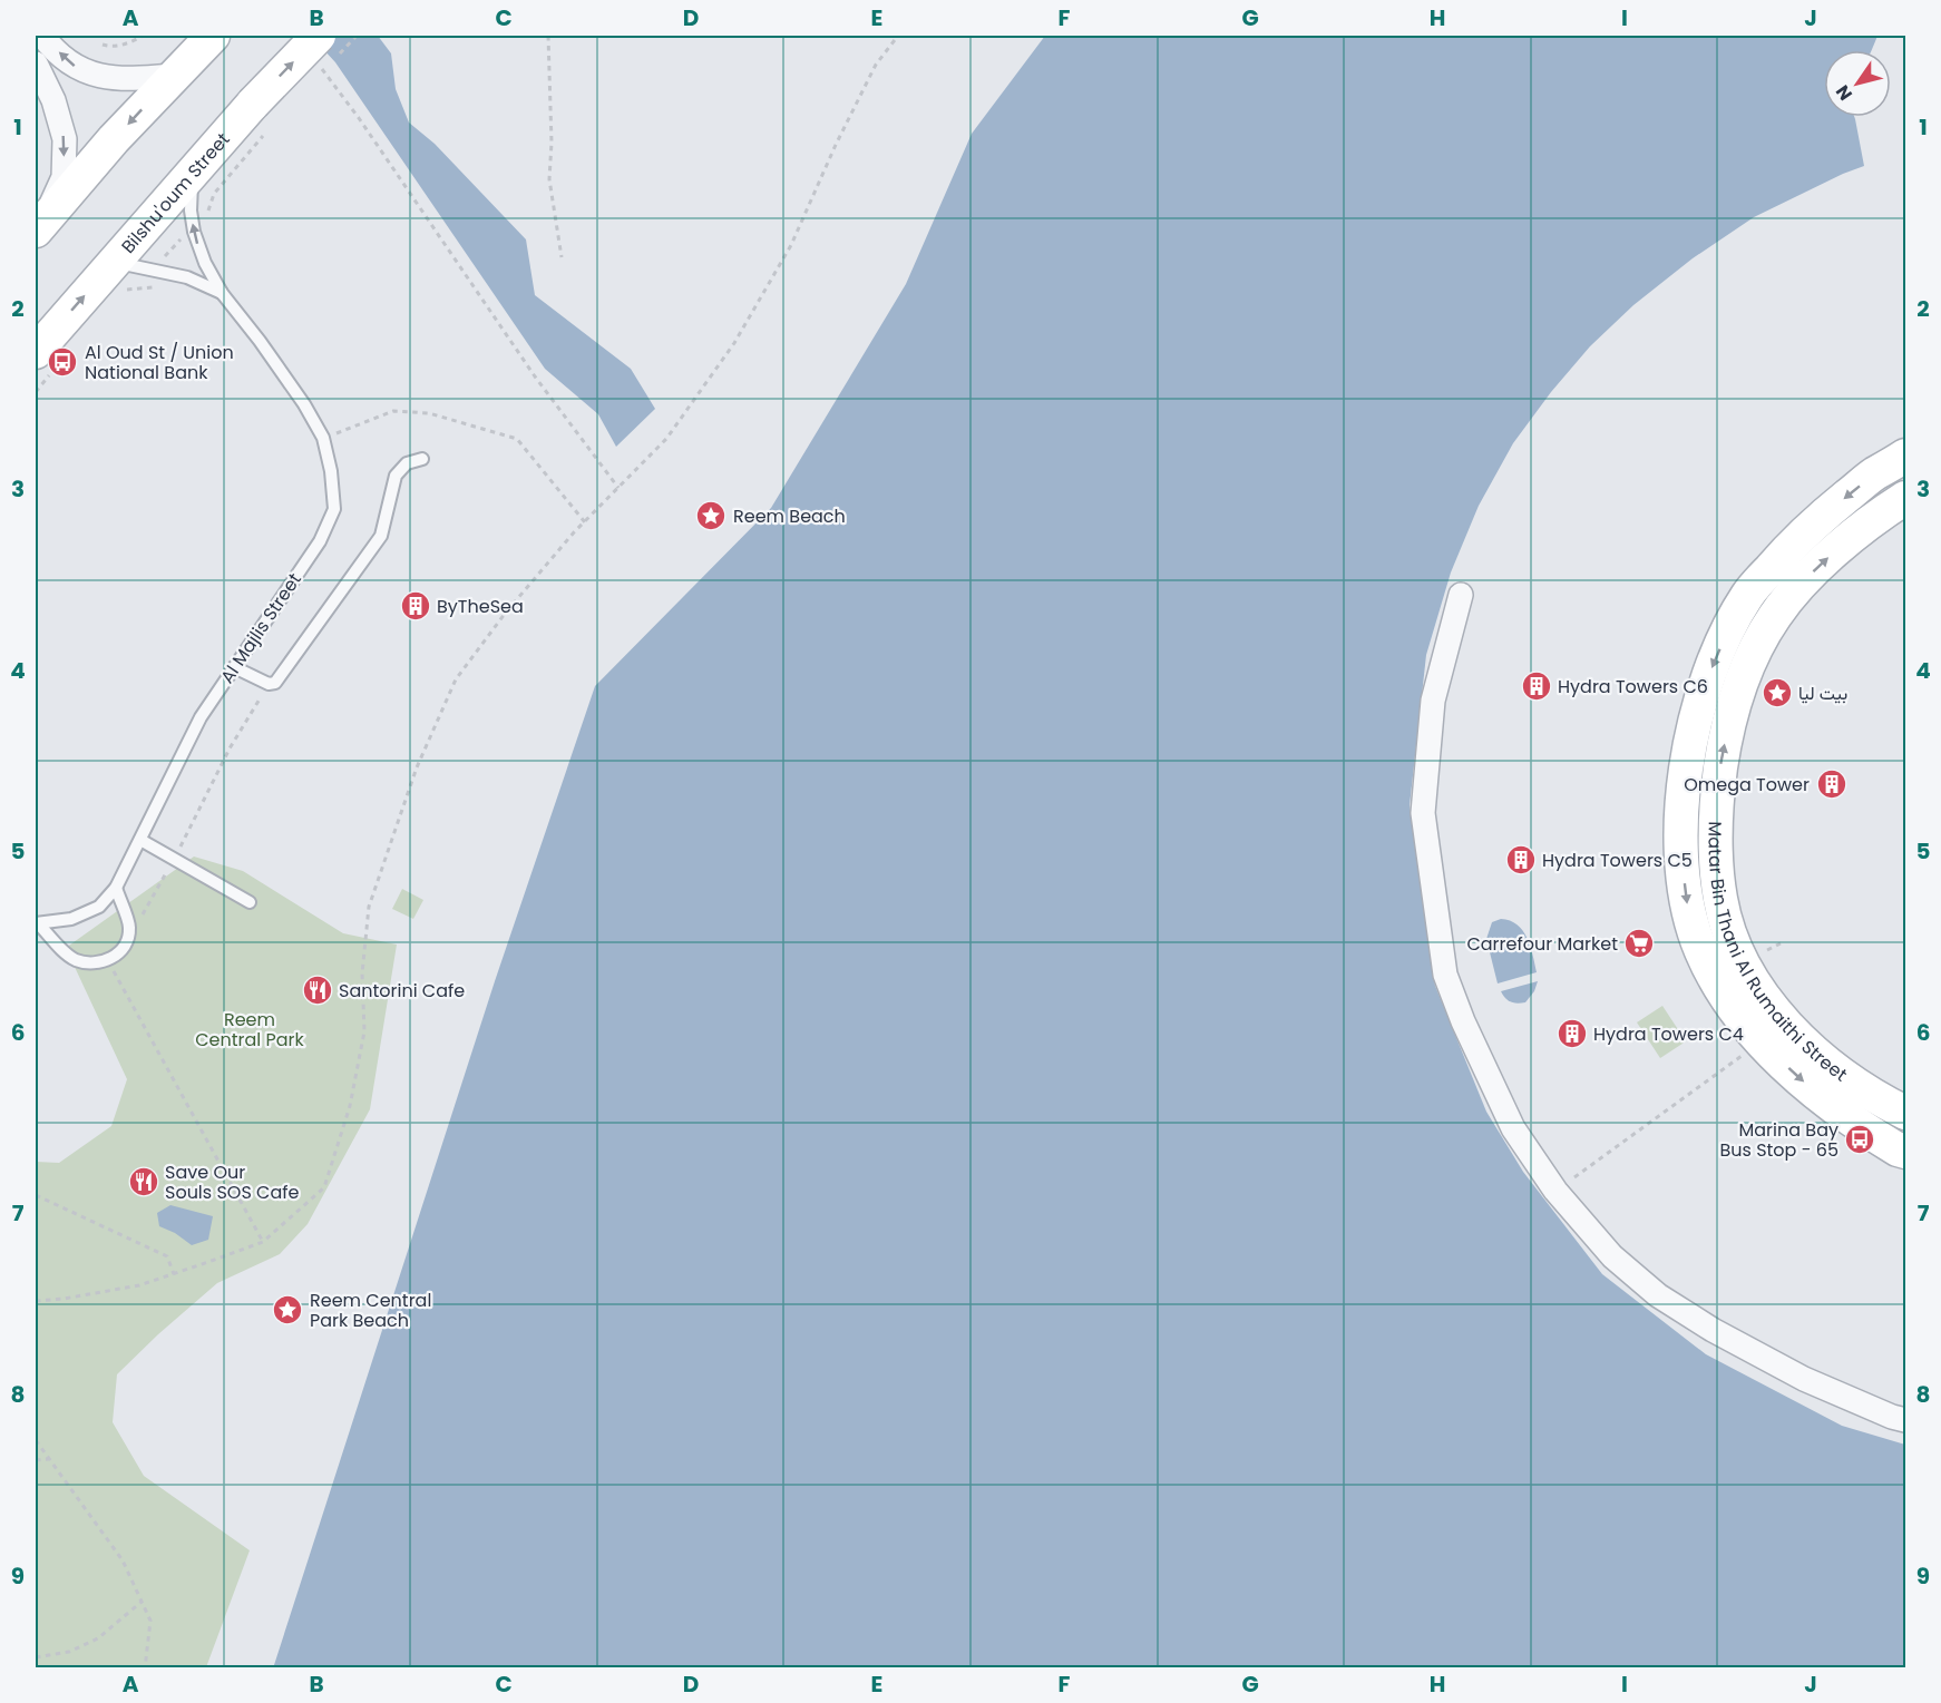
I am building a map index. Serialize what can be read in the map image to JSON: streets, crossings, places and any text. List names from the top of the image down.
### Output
{
  "streets": {
    "street": ["Bilshu'oum Street", "Matar Bin Thani Al Rumaithi Street"],
    "lane": ["Al Majlis Street"]
  },
  "crossings": [
    ["Bilshu'oum Street", "Al Majlis Street"]
  ],
  "parks": ["Reem Central Park"],
  "places": {
    "bus stop": ["Al Oud St / Union National Bank", "Marina Bay Bus Stop - 65"],
    "place": ["Reem Beach", "بيت ليا", "Reem Central Park Beach"],
    "building": [
      "ByTheSea",
      "Hydra Towers C6",
      "Omega Tower",
      "Hydra Towers C5",
      "Hydra Towers C4"
    ],
    "supermarket": ["Carrefour Market"],
    "restaurant": ["Santorini Cafe", "Save Our Souls SOS Cafe"]
  },
  "north": "bottom left",
  "grid": {
    "columns": [
      "A",
      "B",
      "C",
      "D",
      "E",
      "F",
      "G",
      "H",
      "I",
      "J"
    ],
    "rows": [
      "1",
      "2",
      "3",
      "4",
      "5",
      "6",
      "7",
      "8",
      "9"
    ]
  }
}
